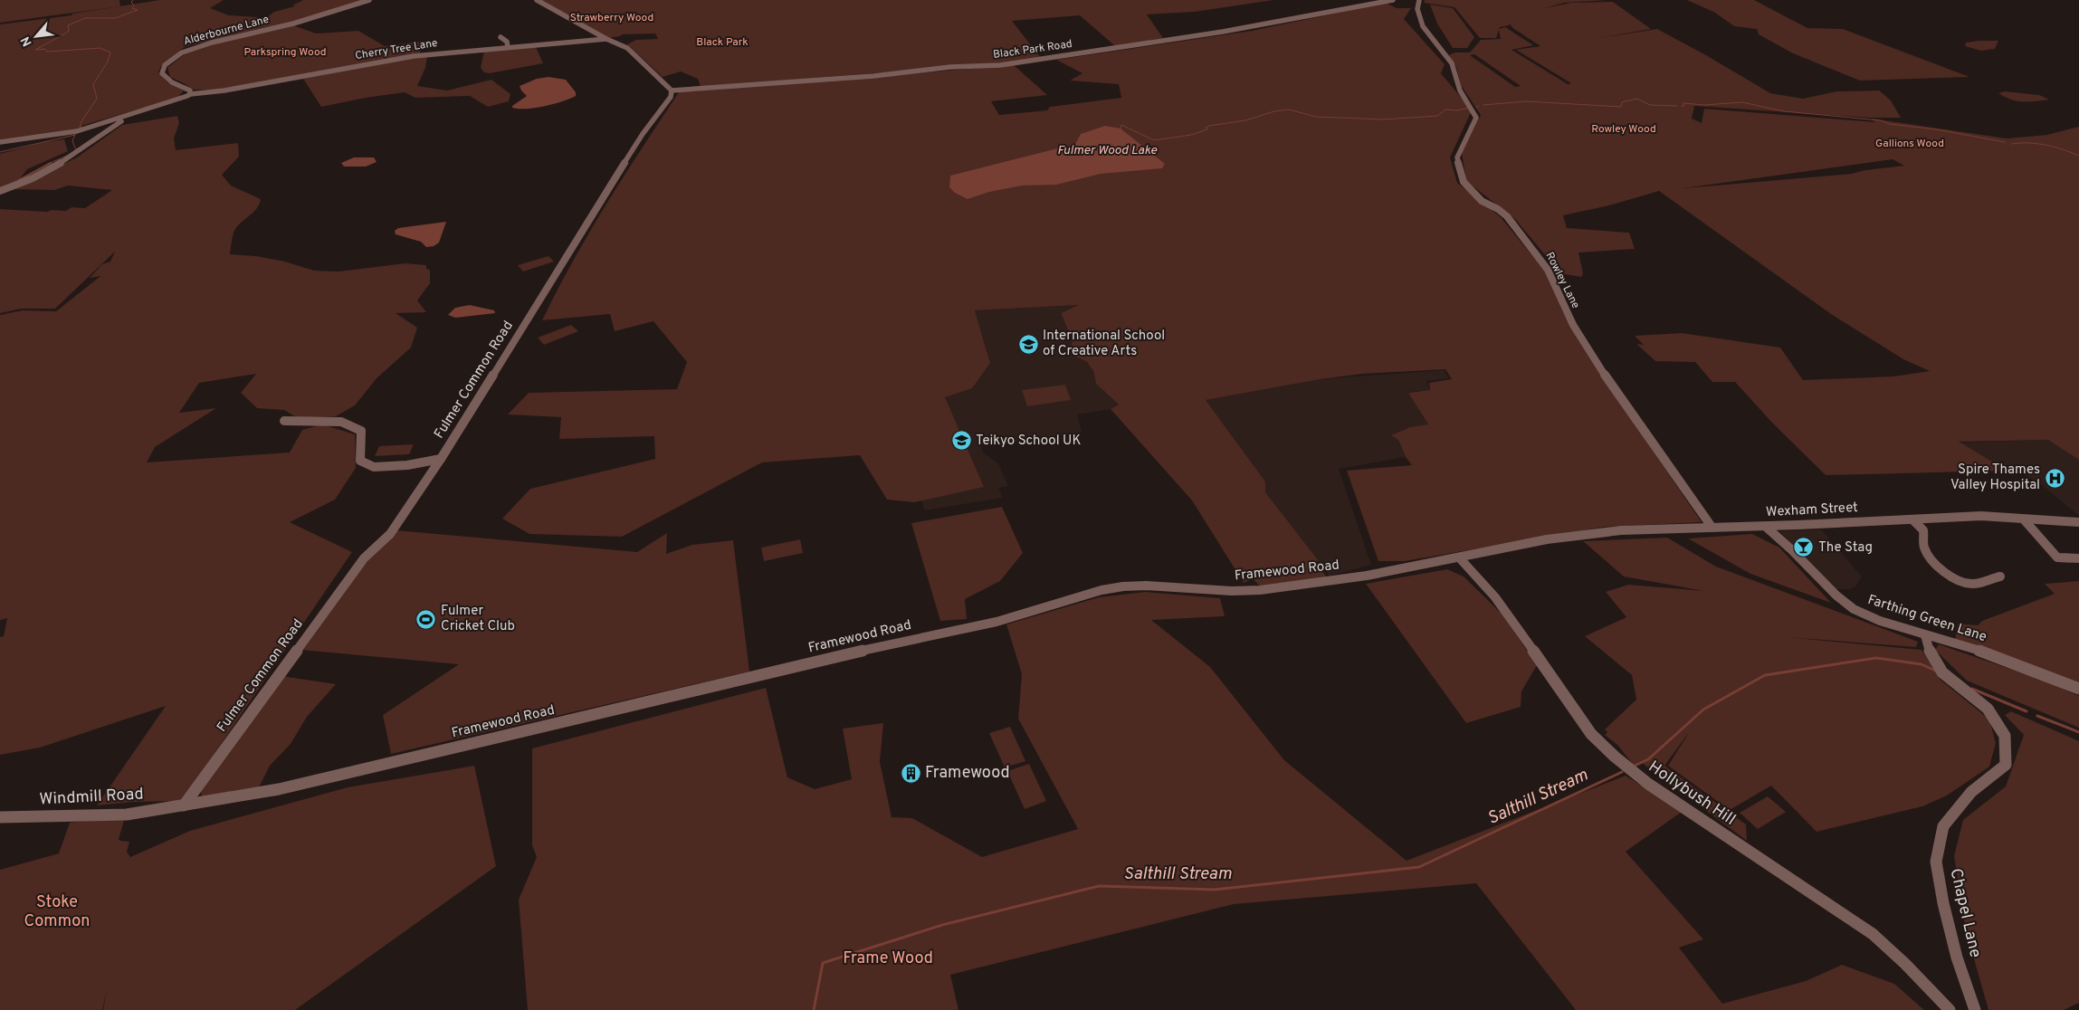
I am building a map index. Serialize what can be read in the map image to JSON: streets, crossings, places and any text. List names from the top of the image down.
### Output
{
  "streets": {
    "street": [
      "Alderbourne Lane",
      "Cherry Tree Lane",
      "Black Park Road",
      "Rowley Lane",
      "Fulmer Common Road",
      "Wexham Street",
      "Framewood Road",
      "Farthing Green Lane",
      "Hollybush Hill",
      "Windmill Road",
      "Chapel Lane"
    ]
  },
  "crossings": [
    ["Alderbourne Lane", "Cherry Tree Lane"],
    ["Black Park Road", "Fulmer Common Road"],
    ["Rowley Lane", "Wexham Street"],
    ["Fulmer Common Road", "Framewood Road"],
    ["Fulmer Common Road", "Windmill Road"],
    ["Wexham Street", "Framewood Road"],
    ["Wexham Street", "Farthing Green Lane"],
    ["Framewood Road", "Hollybush Hill"],
    ["Framewood Road", "Windmill Road"],
    ["Farthing Green Lane", "Chapel Lane"]
  ],
  "water": ["Fulmer Wood Lake", "Salthill Stream"],
  "parks": [
    "Strawberry Wood",
    "Black Park",
    "Parkspring Wood",
    "Rowley Wood",
    "Gallions Wood",
    "Stoke Common",
    "Frame Wood"
  ],
  "places": {
    "school or university": ["International School of Creative Arts", "Teikyo School UK"],
    "hospital": ["Spire Thames Valley Hospital"],
    "bar": ["The Stag"],
    "sports": ["Fulmer Cricket Club"],
    "building": ["Framewood"]
  },
  "north": "bottom left"
}
